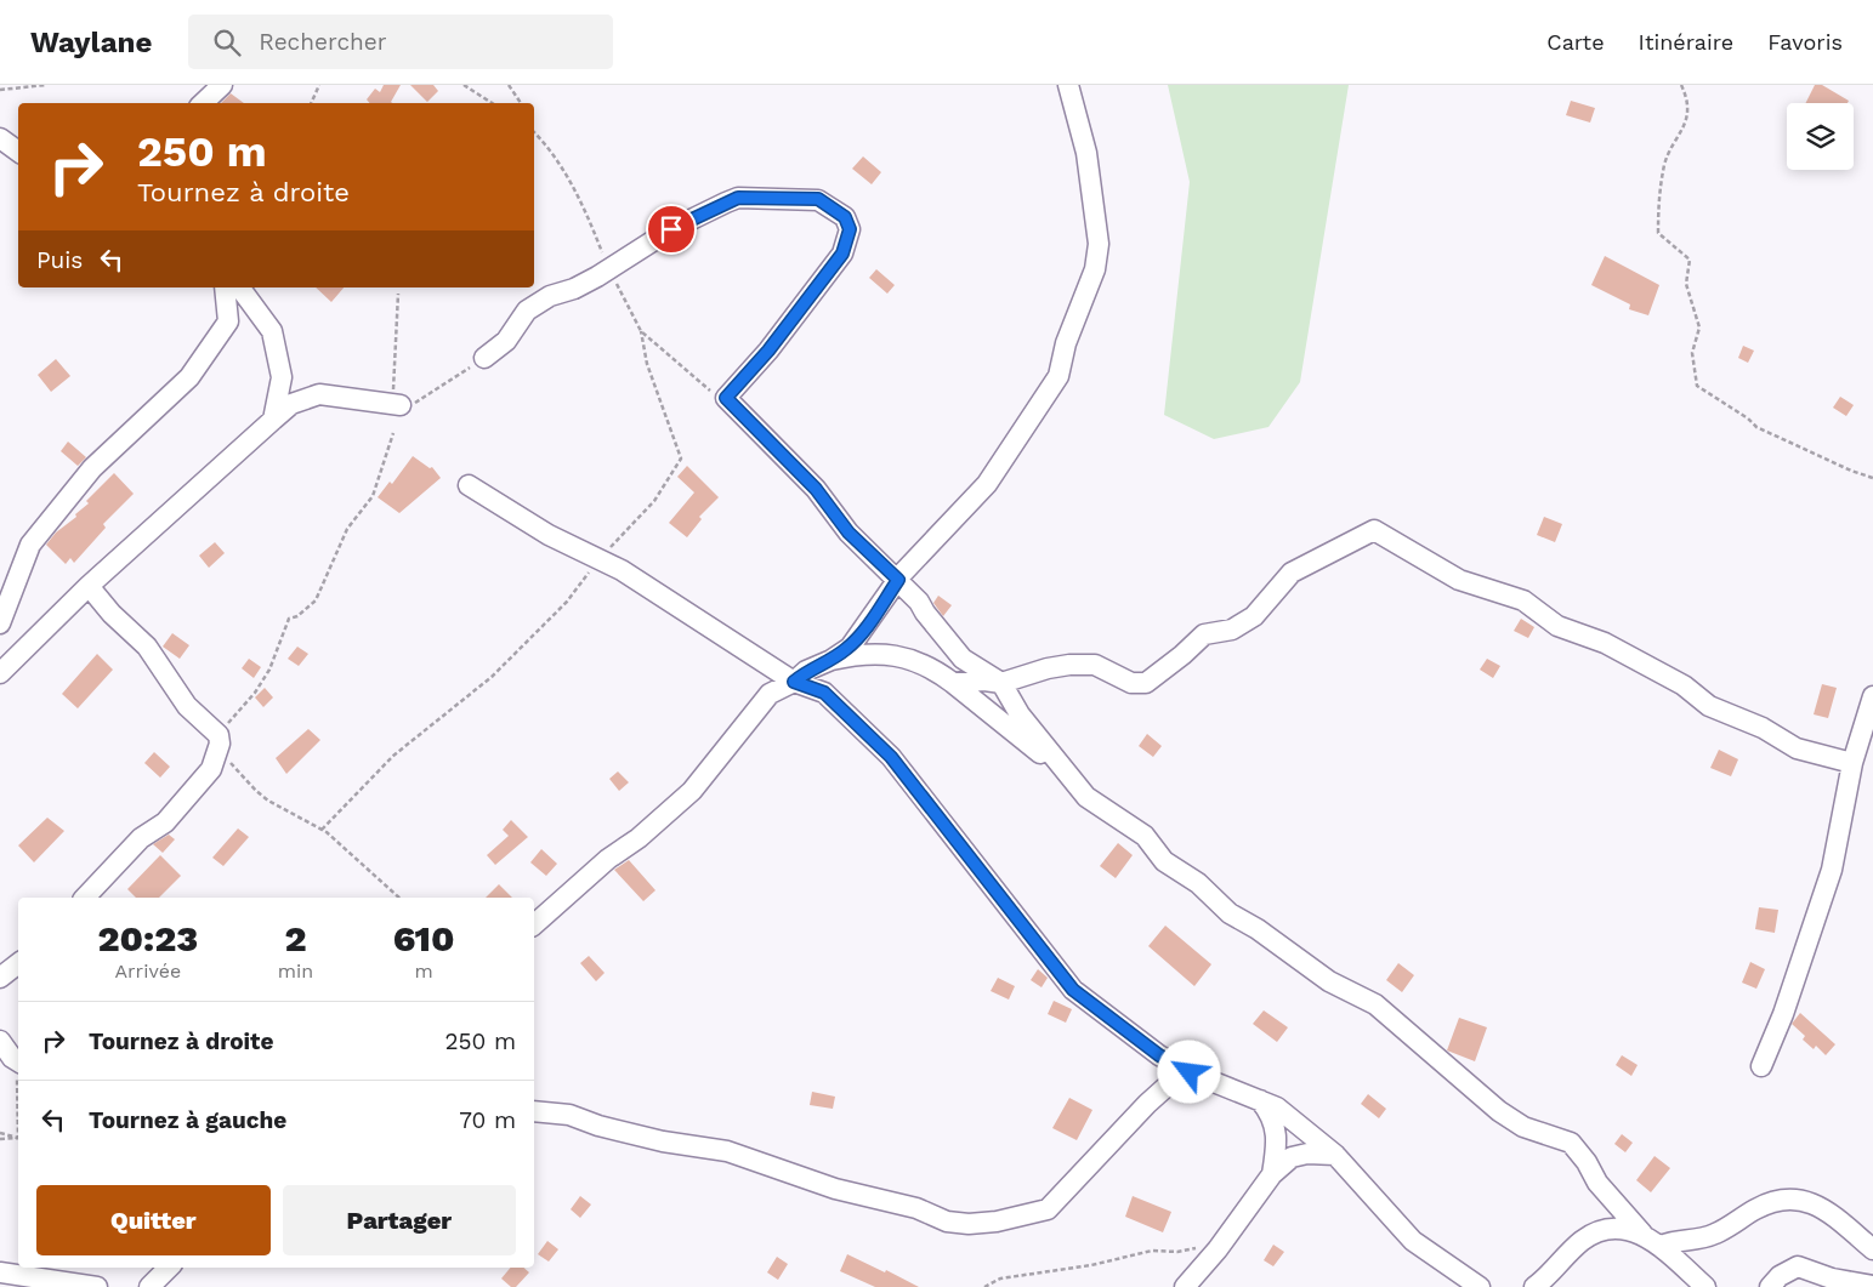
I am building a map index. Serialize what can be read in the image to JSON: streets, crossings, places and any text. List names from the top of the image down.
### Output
{
  "page": {
    "header": "Waylane",
    "search": "Rechercher",
    "nav": ["Carte", "Itinéraire", "Favoris"],
    "turn": ["250 m", "Tournez à droite"],
    "then": "Puis",
    "eta": [
      "20:23",
      "Arrivée",
      "2",
      "min",
      "610",
      "m"
    ],
    "list": [
      {
        "name": "Tournez à droite",
        "value": "250 m"
      },
      {
        "name": "Tournez à gauche",
        "value": "70 m"
      }
    ],
    "buttons": ["Quitter", "Partager"]
  }
}
